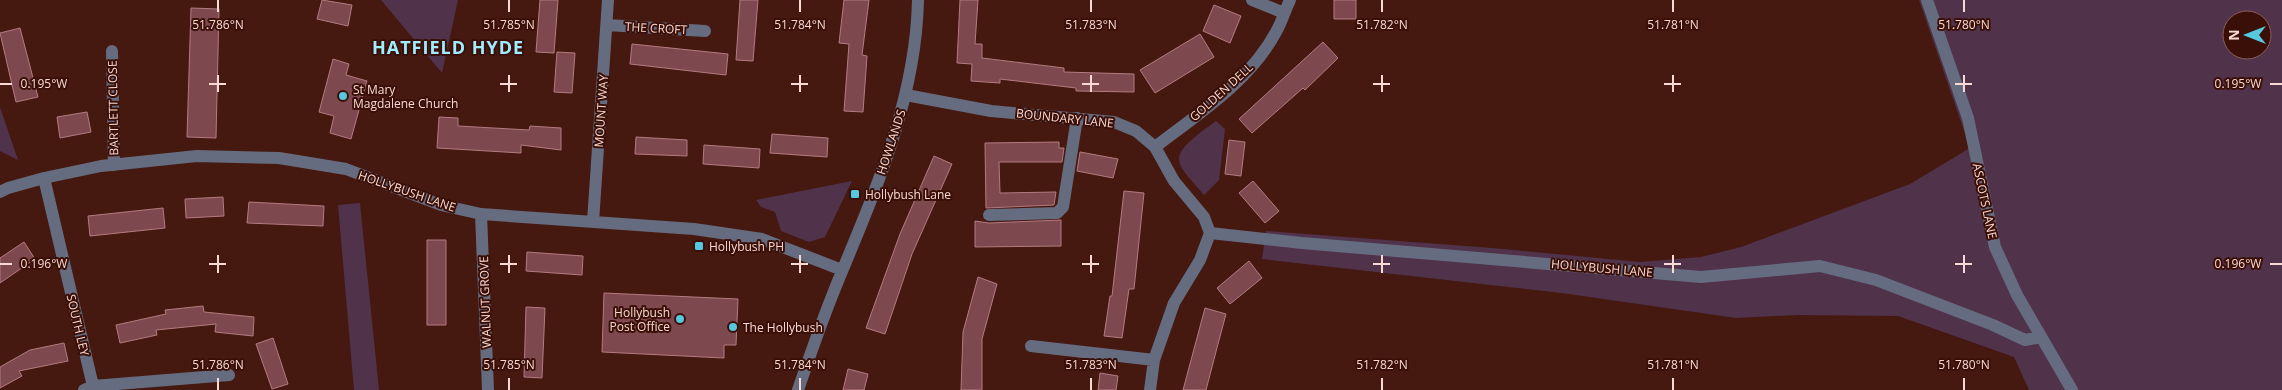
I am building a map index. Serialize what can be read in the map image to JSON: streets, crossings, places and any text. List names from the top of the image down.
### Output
{
  "streets": {
    "street": [
      "THE CROFT",
      "GOLDEN DELL",
      "BARTLETT CLOSE",
      "MOUNT WAY",
      "BOUNDARY LANE",
      "HOWLANDS",
      "HOLLYBUSH LANE",
      "ASCOTS LANE",
      "WALNUT GROVE",
      "SOUTH LEY"
    ]
  },
  "crossings": [
    ["THE CROFT", "MOUNT WAY"],
    ["GOLDEN DELL", "BOUNDARY LANE"],
    ["BARTLETT CLOSE", "HOLLYBUSH LANE"],
    ["MOUNT WAY", "HOLLYBUSH LANE"],
    ["BOUNDARY LANE", "HOWLANDS"],
    ["BOUNDARY LANE", "HOLLYBUSH LANE"],
    ["HOWLANDS", "HOLLYBUSH LANE"],
    ["HOLLYBUSH LANE", "ASCOTS LANE"],
    ["HOLLYBUSH LANE", "WALNUT GROVE"],
    ["HOLLYBUSH LANE", "SOUTH LEY"]
  ],
  "districts": ["HATFIELD HYDE"],
  "places": {
    "other": ["St Mary Magdalene Church", "Hollybush Post Office", "The Hollybush"],
    "transit": ["Hollybush Lane", "Hollybush PH"]
  },
  "north": "left",
  "coordinates": [
    "51.786°N",
    "51.785°N",
    "51.784°N",
    "51.783°N",
    "51.782°N",
    "51.781°N",
    "51.780°N",
    "0.195°W",
    "0.196°W"
  ]
}
